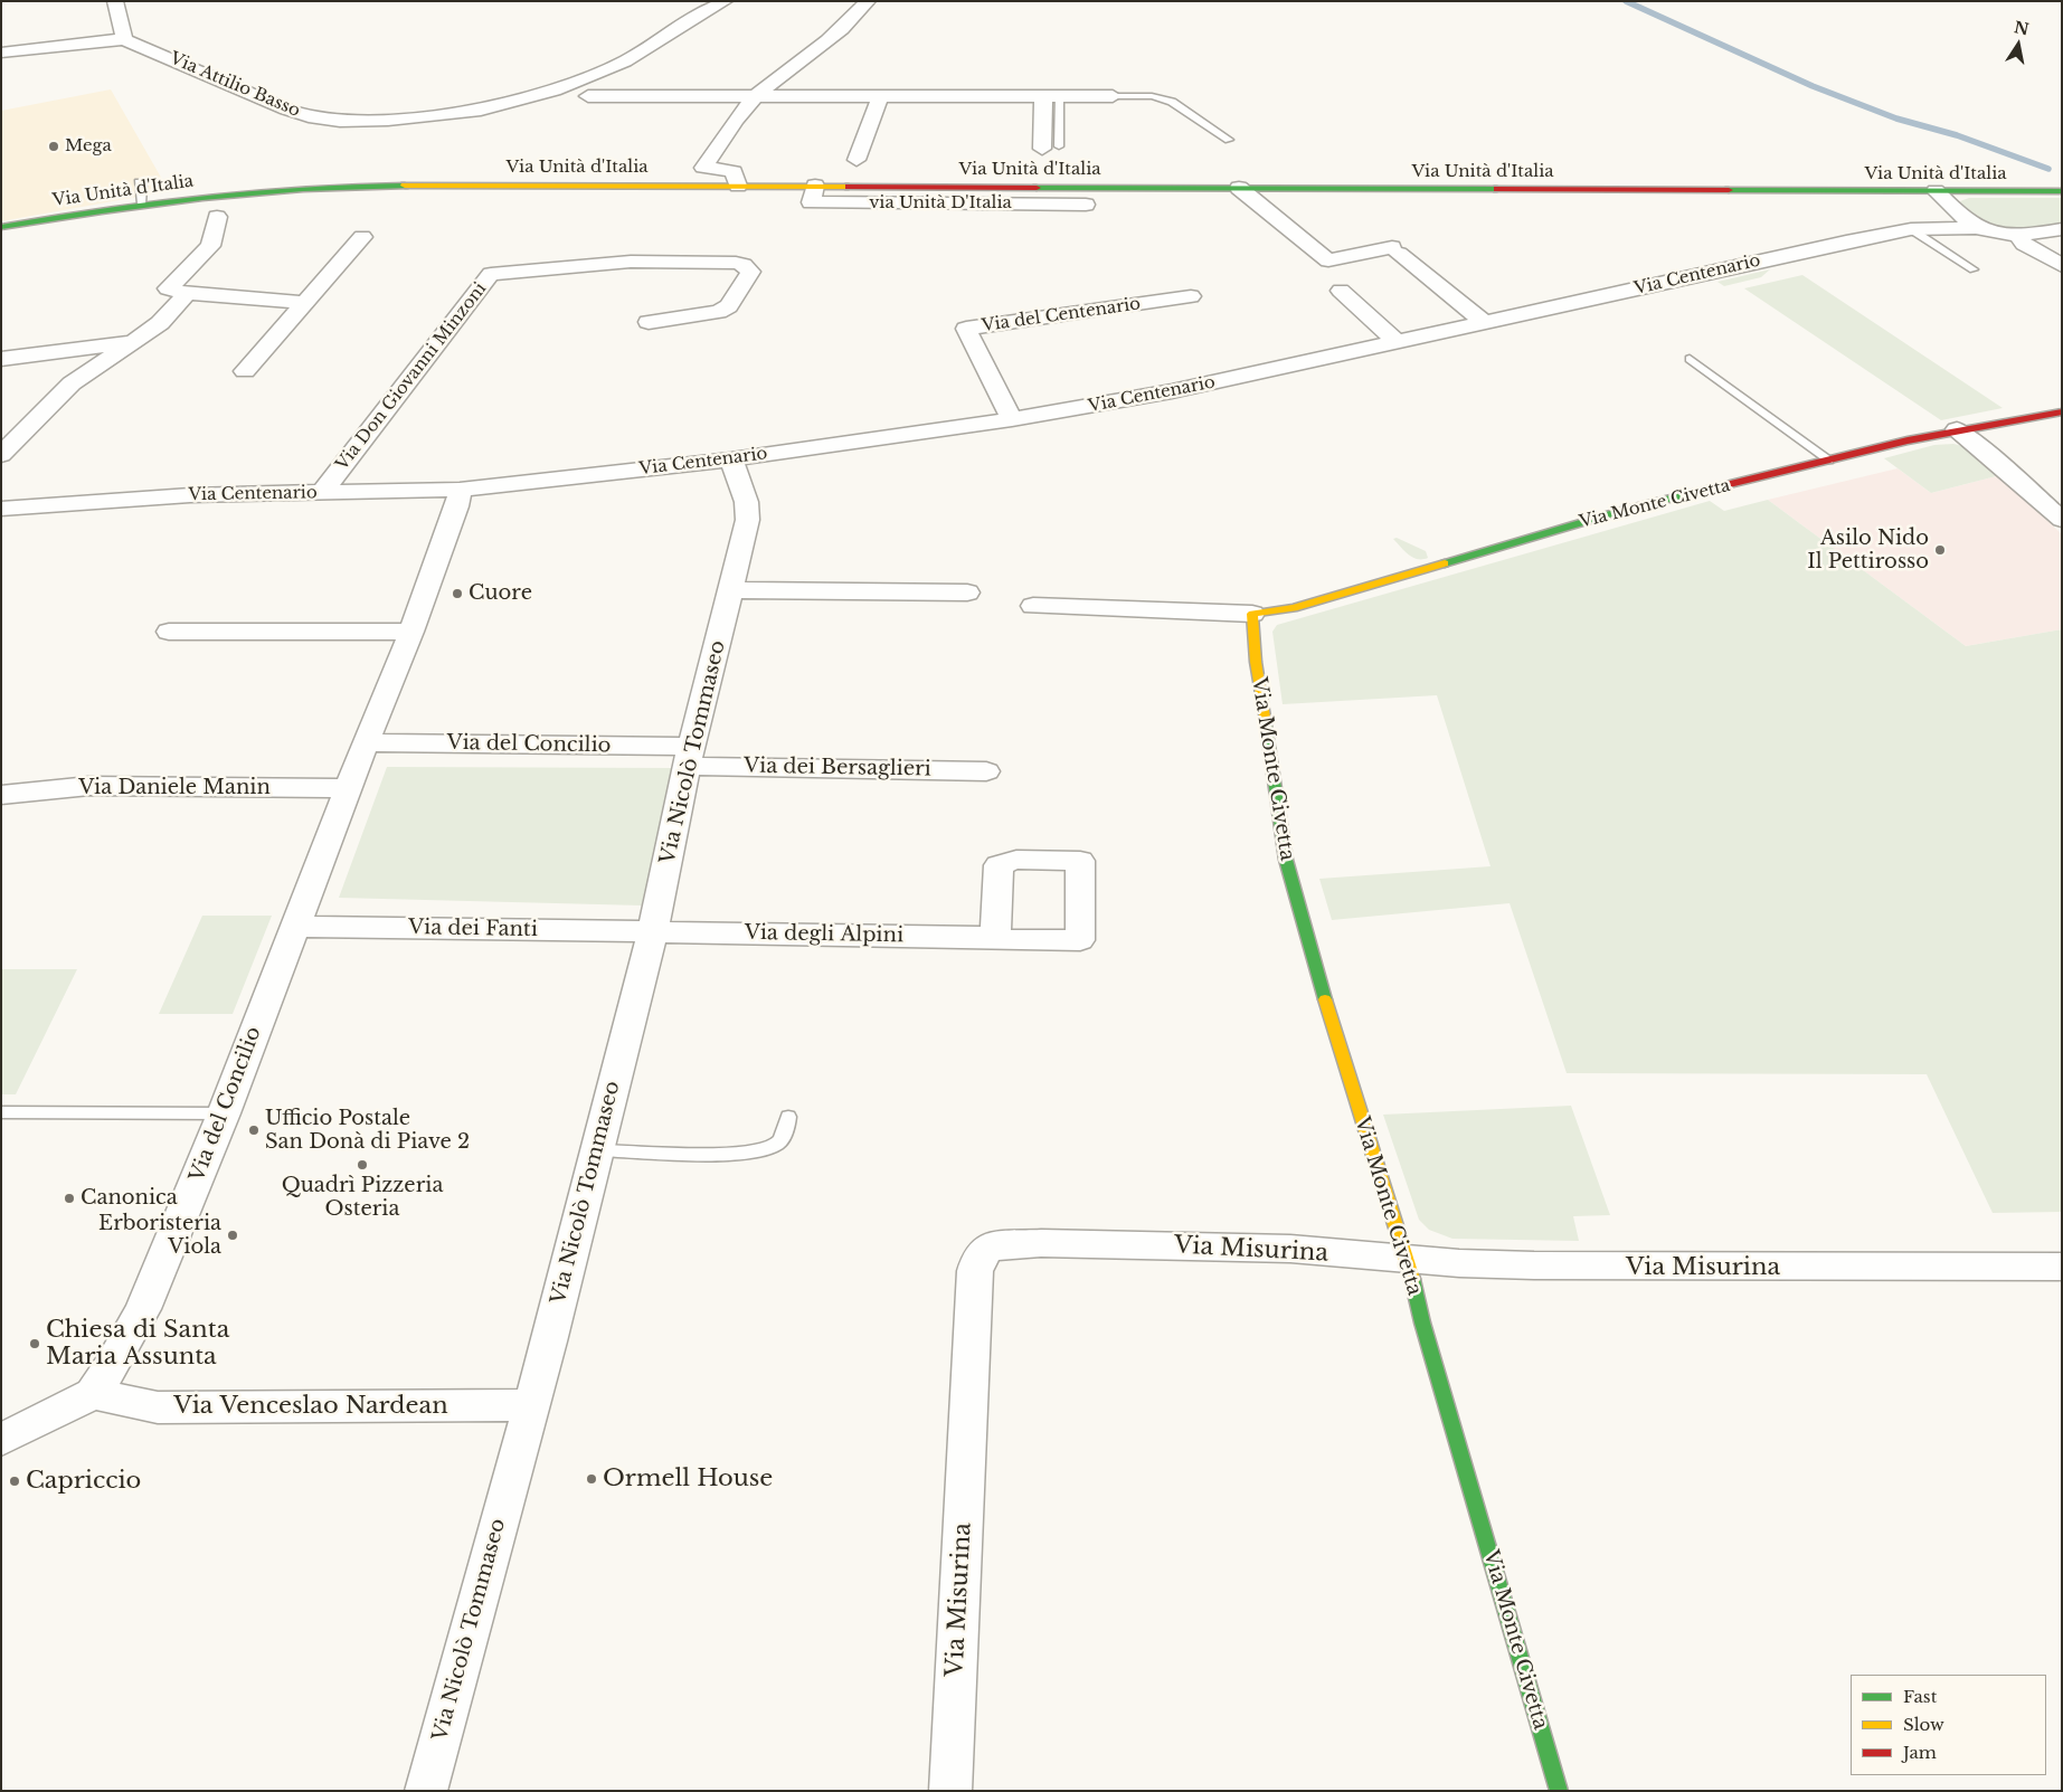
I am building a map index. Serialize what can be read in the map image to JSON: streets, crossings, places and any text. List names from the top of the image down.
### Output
{
  "streets": {
    "street": [
      "Via Attilio Basso",
      "Via Unità d'Italia",
      "via Unità D'Italia",
      "Via Centenario",
      "Via del Centenario",
      "Via Don Giovanni Minzoni",
      "Via Monte Civetta",
      "Via del Concilio",
      "Via Nicolò Tommaseo",
      "Via dei Bersaglieri",
      "Via Daniele Manin",
      "Via dei Fanti",
      "Via degli Alpini",
      "Via Misurina",
      "Via Venceslao Nardean"
    ]
  },
  "crossings": [
    ["Via Unità d'Italia", "via Unità D'Italia"],
    ["Via Unità d'Italia", "Via Centenario"],
    ["Via Centenario", "Via del Centenario"],
    ["Via Centenario", "Via Don Giovanni Minzoni"],
    ["Via Centenario", "Via del Concilio"],
    ["Via Centenario", "Via Nicolò Tommaseo"],
    ["Via Monte Civetta", "Via Misurina"],
    ["Via del Concilio", "Via Nicolò Tommaseo"],
    ["Via del Concilio", "Via dei Bersaglieri"],
    ["Via del Concilio", "Via Daniele Manin"],
    ["Via del Concilio", "Via dei Fanti"],
    ["Via del Concilio", "Via Venceslao Nardean"],
    ["Via Nicolò Tommaseo", "Via dei Bersaglieri"],
    ["Via Nicolò Tommaseo", "Via dei Fanti"],
    ["Via Nicolò Tommaseo", "Via degli Alpini"],
    ["Via Nicolò Tommaseo", "Via Venceslao Nardean"],
    ["Via dei Fanti", "Via degli Alpini"]
  ],
  "places": [
    "Mega",
    "Asilo Nido Il Pettirosso",
    "Cuore",
    "Ufficio Postale San Donà di Piave 2",
    "Quadrì Pizzeria Osteria",
    "Canonica",
    "Erboristeria Viola",
    "Chiesa di Santa Maria Assunta",
    "Ormell House",
    "Capriccio"
  ],
  "legend": ["Fast", "Slow", "Jam"],
  "north": "top"
}
